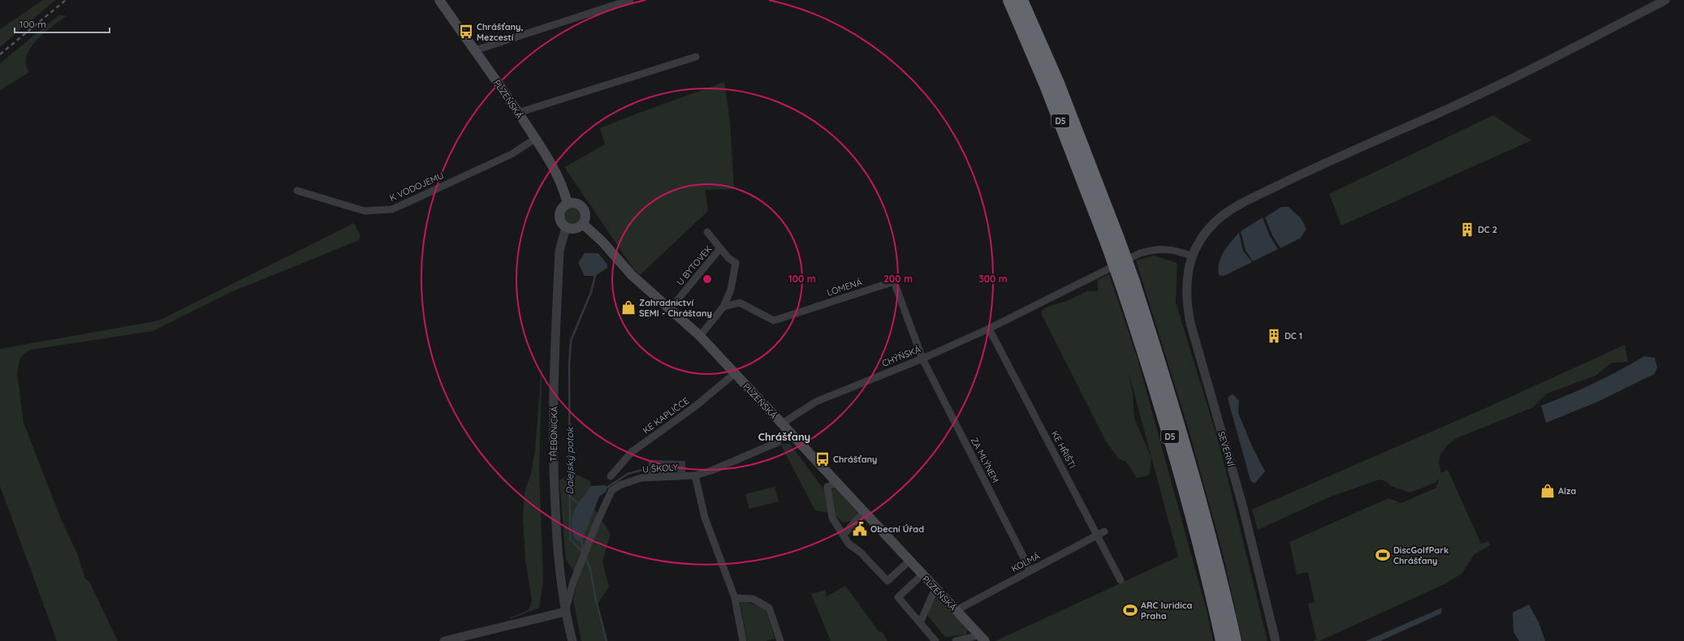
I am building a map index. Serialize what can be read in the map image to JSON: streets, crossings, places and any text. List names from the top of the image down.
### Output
{
  "streets": {
    "highway": ["D5"],
    "main road": ["PLZEŇSKÁ"],
    "street": [
      "K VODOJEMU",
      "U BYTOVEK",
      "LOMENÁ",
      "CHÝŇSKÁ",
      "KE KAPLIČCE",
      "TŘEBONICKÁ",
      "SEVERNÍ",
      "KE HŘIŠTI",
      "ZA MLÝNEM",
      "U ŠKOLY",
      "KOLMÁ"
    ]
  },
  "crossings": [
    ["PLZEŇSKÁ", "K VODOJEMU"],
    ["PLZEŇSKÁ", "U BYTOVEK"],
    ["PLZEŇSKÁ", "CHÝŇSKÁ"],
    ["PLZEŇSKÁ", "KE KAPLIČCE"],
    ["PLZEŇSKÁ", "TŘEBONICKÁ"],
    ["PLZEŇSKÁ", "KOLMÁ"],
    ["LOMENÁ", "CHÝŇSKÁ"],
    ["LOMENÁ", "ZA MLÝNEM"],
    ["CHÝŇSKÁ", "SEVERNÍ"],
    ["CHÝŇSKÁ", "KE HŘIŠTI"],
    ["CHÝŇSKÁ", "ZA MLÝNEM"],
    ["TŘEBONICKÁ", "U ŠKOLY"],
    ["KE HŘIŠTI", "KOLMÁ"],
    ["ZA MLÝNEM", "KOLMÁ"]
  ],
  "districts": ["Chrášťany"],
  "water": ["Dalejský potok"],
  "places": {
    "bus stop": ["Chrášťany, Mezcestí", "Chrášťany"],
    "building": ["DC 2", "DC 1"],
    "shop": ["Zahradnictví SEMI - Chráštany", "Alza"],
    "public building": ["Obecní Úřad"],
    "sports": ["DiscGolfPark Chrášťany", "ARC Iuridica Praha"]
  },
  "scale_bar": "100 m",
  "rings": ["100 m", "200 m", "300 m"]
}
